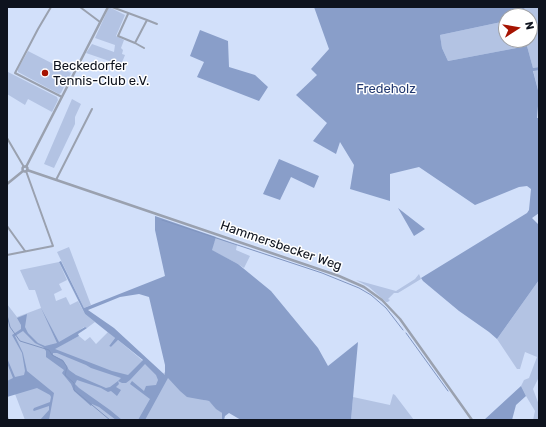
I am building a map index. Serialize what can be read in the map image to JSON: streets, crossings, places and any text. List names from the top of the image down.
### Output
{
  "streets": {
    "street": ["Hammersbecker Weg"]
  },
  "parks": ["Fredeholz"],
  "places": ["Beckedorfer Tennis-Club e.V."],
  "north": "right"
}
